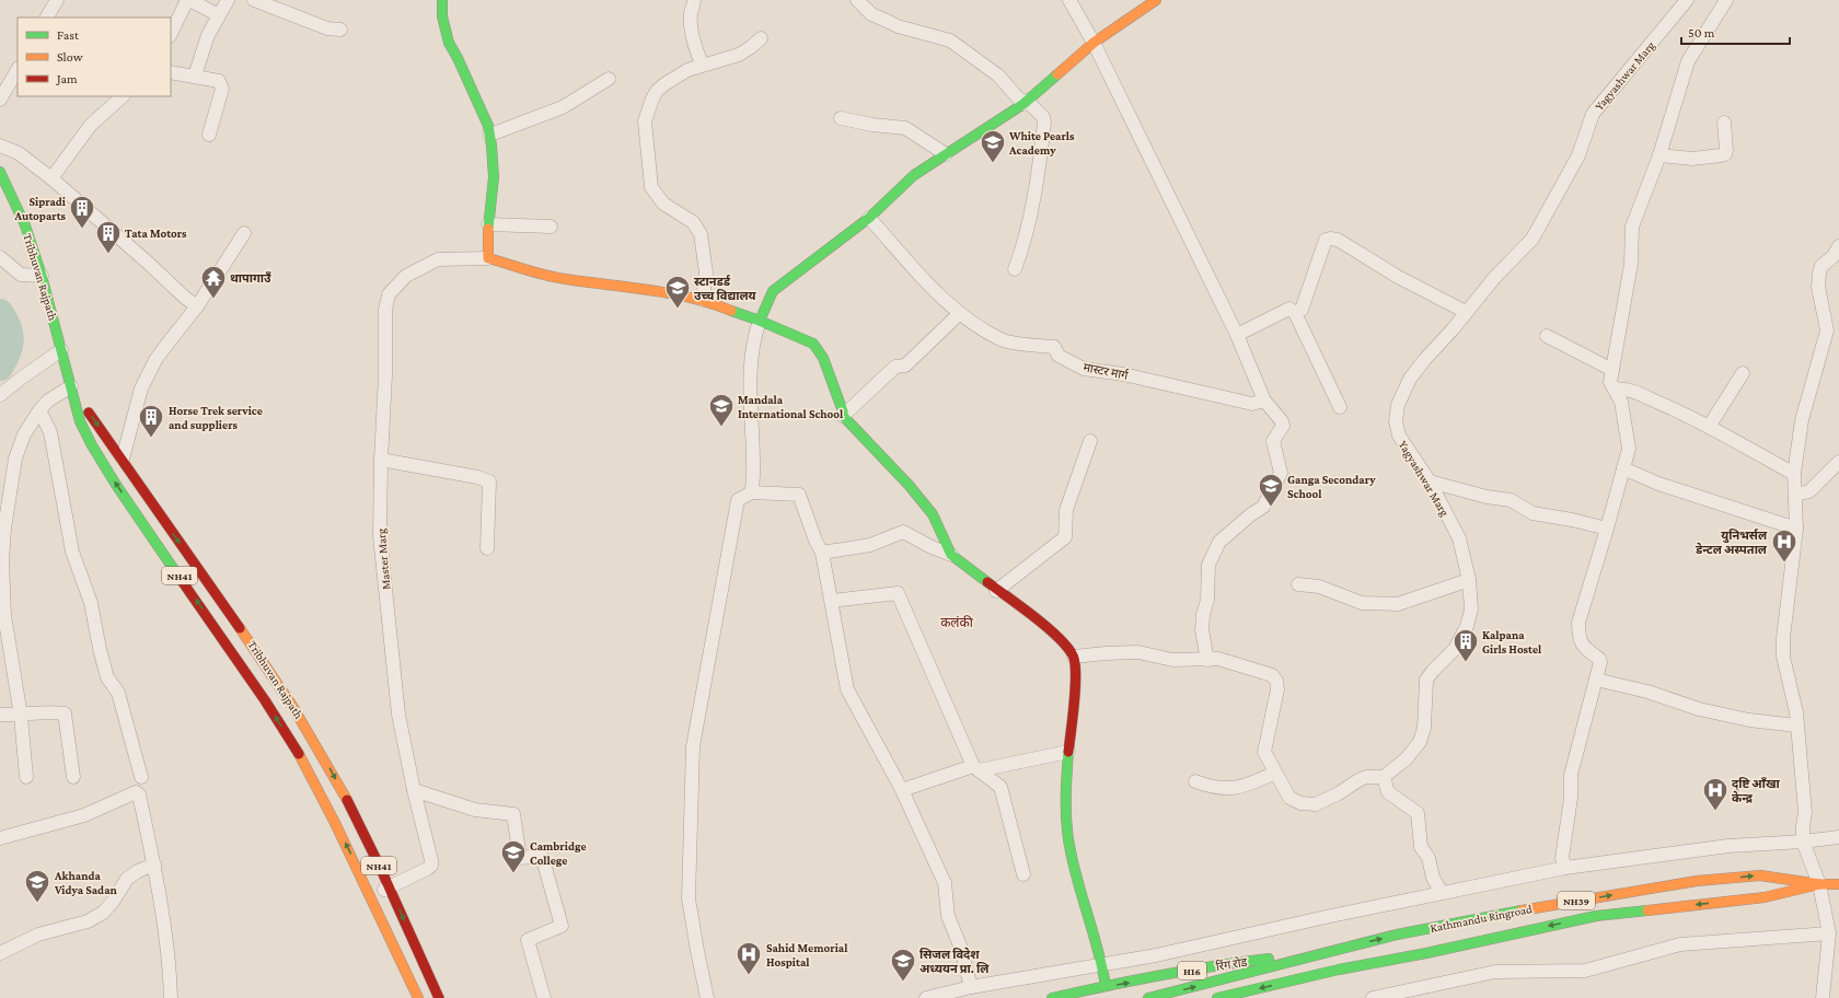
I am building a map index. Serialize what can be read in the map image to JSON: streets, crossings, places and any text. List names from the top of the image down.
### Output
{
  "streets": {
    "main road": [
      "Tribhuvan Rajpath",
      "NH41",
      "NH39",
      "Kathmandu Ringroad",
      "रिंग रोड",
      "H16"
    ],
    "street": ["Yagyashwar Marg", "मास्टर मार्ग", "Master Marg"]
  },
  "crossings": [
    ["Tribhuvan Rajpath", "Master Marg"],
    ["Kathmandu Ringroad", "रिंग रोड"]
  ],
  "one_way": ["रिंग रोड"],
  "districts": ["कलंकी"],
  "places": {
    "school or university": [
      "White Pearls Academy",
      "स्टानडर्ड उच्च विद्यालय",
      "Mandala International School",
      "Ganga Secondary School",
      "Cambridge College",
      "Akhanda Vidya Sadan",
      "सिजल विदेश अध्ययन प्रा. लि"
    ],
    "building": [
      "Sipradi Autoparts",
      "Tata Motors",
      "Horse Trek service and suppliers",
      "Kalpana Girls Hostel"
    ],
    "temple": ["थापागाउँ"],
    "hospital": ["युनिभर्सल डेन्टल अस्पताल", "द्ष्टि आँखा केन्द्र", "Sahid Memorial Hospital"]
  },
  "legend": ["Fast", "Slow", "Jam"],
  "scale_bar": "50 m"
}
